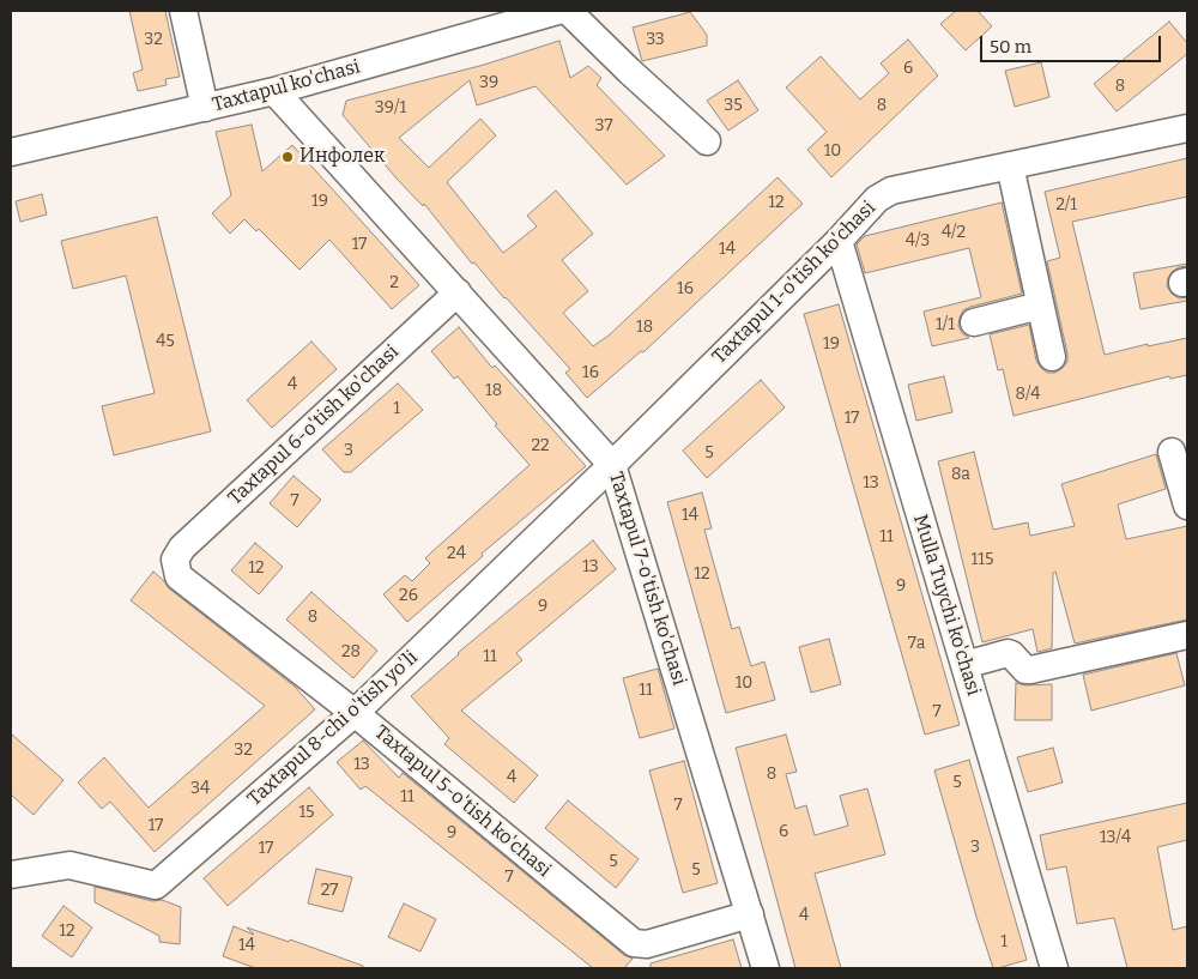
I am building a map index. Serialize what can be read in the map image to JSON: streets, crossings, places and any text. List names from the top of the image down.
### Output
{
  "streets": {
    "street": [
      "Taxtapul ko'chasi",
      "Taxtapul 1-o'tish ko'chasi",
      "Taxtapul 6-o'tish ko'chasi",
      "Taxtapul 7-o'tish ko'chasi",
      "Mulla Tuychi ko'chasi",
      "Taxtapul 8-chi o'tish yo'li",
      "Taxtapul 5-o'tish ko'chasi"
    ]
  },
  "crossings": [
    ["Taxtapul ko'chasi", "Taxtapul 7-o'tish ko'chasi"],
    ["Taxtapul 1-o'tish ko'chasi", "Taxtapul 7-o'tish ko'chasi"],
    ["Taxtapul 1-o'tish ko'chasi", "Mulla Tuychi ko'chasi"],
    ["Taxtapul 1-o'tish ko'chasi", "Taxtapul 8-chi o'tish yo'li"],
    ["Taxtapul 6-o'tish ko'chasi", "Taxtapul 7-o'tish ko'chasi"],
    ["Taxtapul 6-o'tish ko'chasi", "Taxtapul 5-o'tish ko'chasi"],
    ["Taxtapul 7-o'tish ko'chasi", "Taxtapul 8-chi o'tish yo'li"],
    ["Taxtapul 7-o'tish ko'chasi", "Taxtapul 5-o'tish ko'chasi"],
    ["Taxtapul 8-chi o'tish yo'li", "Taxtapul 5-o'tish ko'chasi"]
  ],
  "places": ["Инфолек"],
  "house_numbers": [
    "32",
    "33",
    "6",
    "39",
    "8",
    "35",
    "8",
    "39/1",
    "37",
    "10",
    "19",
    "12",
    "2/1",
    "4/2",
    "4/3",
    "17",
    "14",
    "2",
    "16",
    "1/1",
    "18",
    "45",
    "19",
    "16",
    "4",
    "18",
    "8/4",
    "1",
    "17",
    "22",
    "3",
    "5",
    "8а",
    "13",
    "7",
    "14",
    "11",
    "24",
    "115",
    "13",
    "12",
    "12",
    "9",
    "26",
    "9",
    "8",
    "7а",
    "28",
    "11",
    "10",
    "11",
    "7",
    "32",
    "13",
    "8",
    "4",
    "5",
    "34",
    "11",
    "7",
    "15",
    "17",
    "6",
    "9",
    "13/4",
    "3",
    "17",
    "5",
    "5",
    "7",
    "27",
    "4",
    "12",
    "1",
    "14"
  ],
  "scale_bar": "50 m"
}
